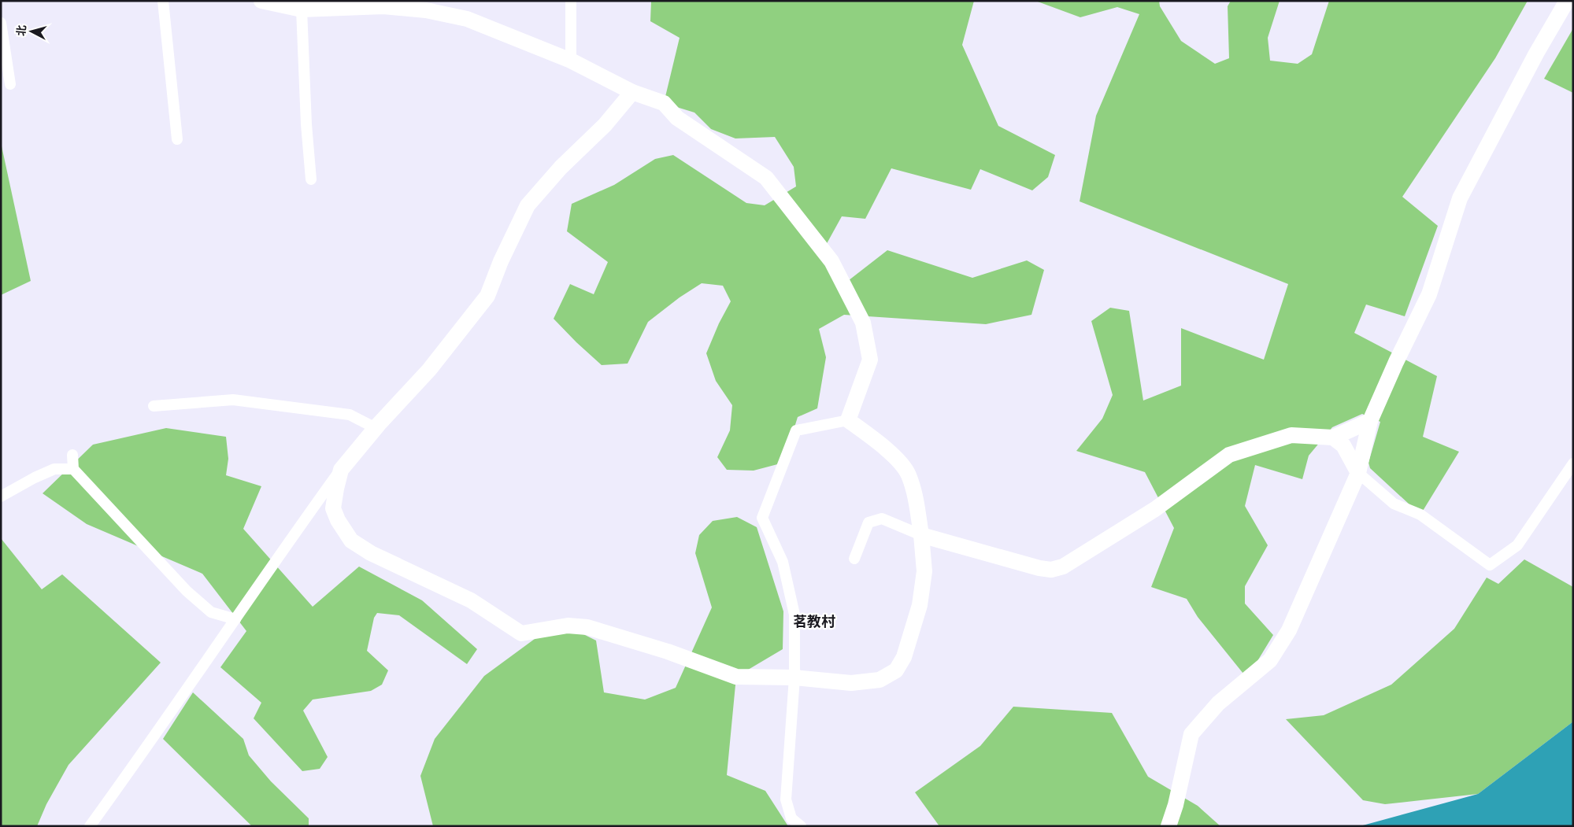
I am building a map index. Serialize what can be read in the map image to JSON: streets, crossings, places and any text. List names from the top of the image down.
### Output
{
  "districts": ["茗教村"],
  "north": "left"
}
